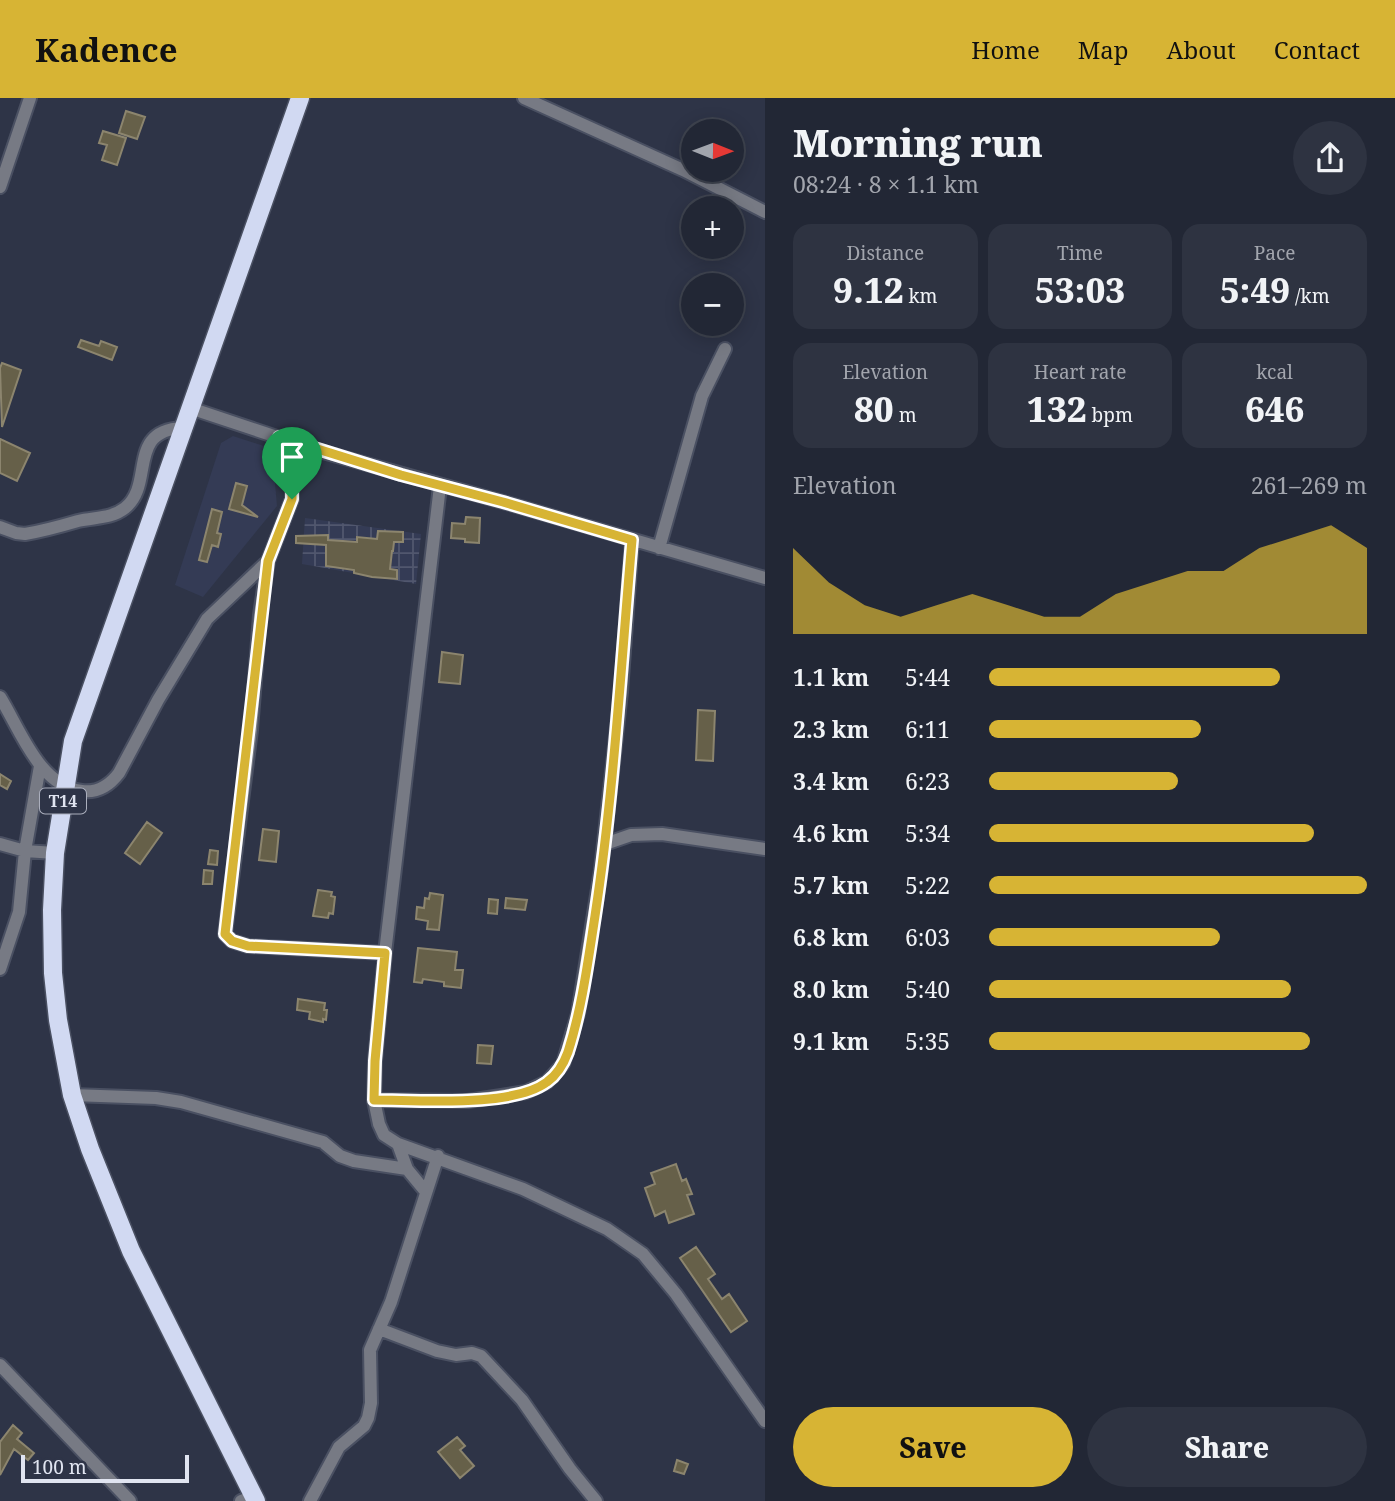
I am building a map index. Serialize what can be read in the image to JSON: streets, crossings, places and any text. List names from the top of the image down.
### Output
{
  "streets": {
    "highway": ["T14"]
  },
  "scale_bar": "100 m",
  "north": "right",
  "page": {
    "header": "Kadence",
    "nav": [
      "Home",
      "Map",
      "About",
      "Contact"
    ],
    "heading": ["Morning run", "08:24 · 8 × 1.1 km"],
    "map_buttons": ["+", "−"],
    "stats": [
      ["Distance", "9.12 km"],
      ["Time", "53:03"],
      ["Pace", "5:49 /km"],
      ["Elevation", "80 m"],
      ["Heart rate", "132 bpm"],
      ["kcal", "646"]
    ],
    "chart": ["Elevation", "261–269 m"],
    "list": [
      {
        "name": "1.1 km",
        "note": "5:44"
      },
      {
        "name": "2.3 km",
        "note": "6:11"
      },
      {
        "name": "3.4 km",
        "note": "6:23"
      },
      {
        "name": "4.6 km",
        "note": "5:34"
      },
      {
        "name": "5.7 km",
        "note": "5:22"
      },
      {
        "name": "6.8 km",
        "note": "6:03"
      },
      {
        "name": "8.0 km",
        "note": "5:40"
      },
      {
        "name": "9.1 km",
        "note": "5:35"
      }
    ],
    "buttons": ["Save", "Share"],
    "scale": "100 m"
  }
}
